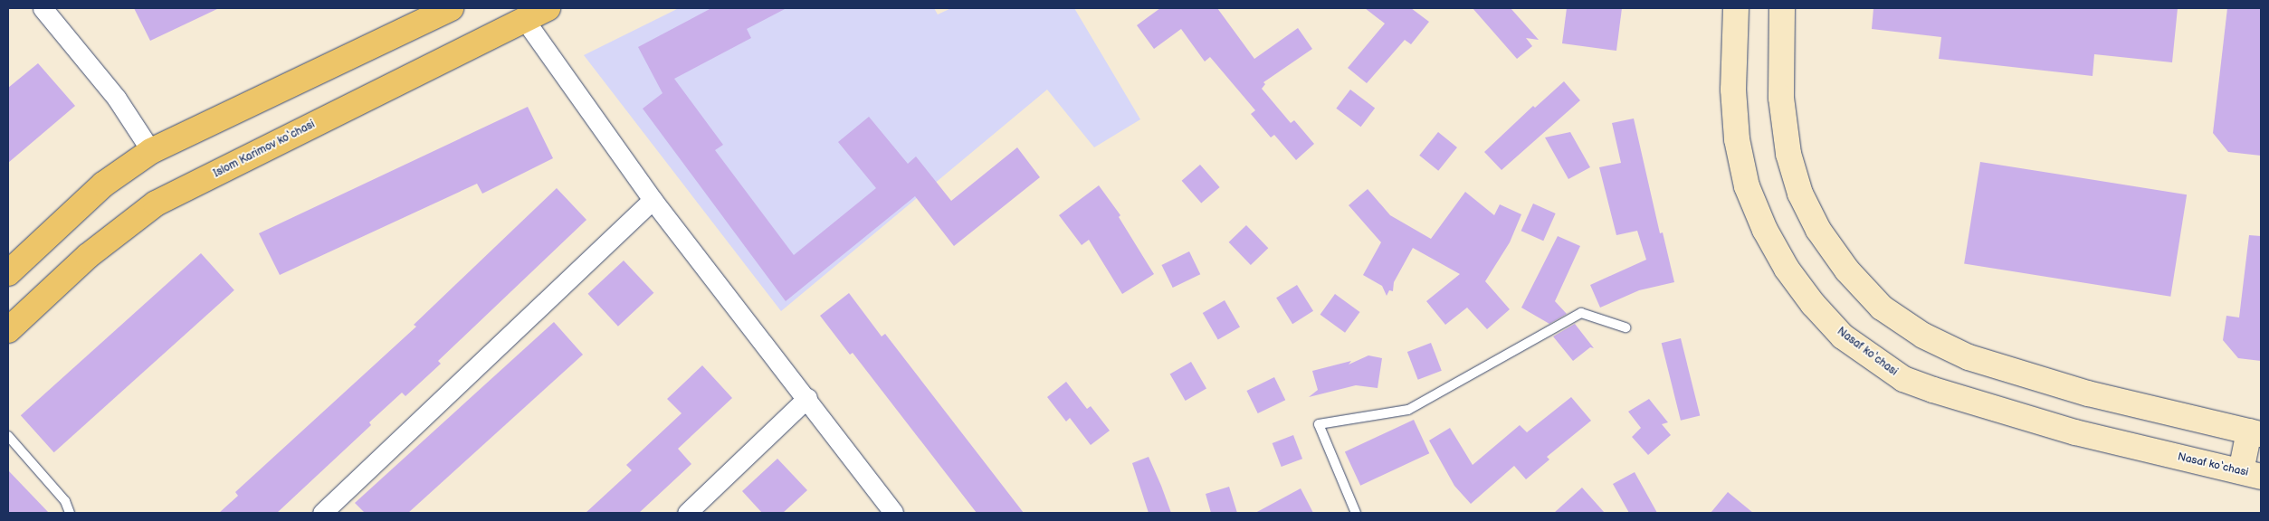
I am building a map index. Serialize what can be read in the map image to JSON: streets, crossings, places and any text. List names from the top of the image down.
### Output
{
  "streets": {
    "main road": ["Islom Karimov ko‘chasi", "Nasaf ko‘chasi"]
  }
}
